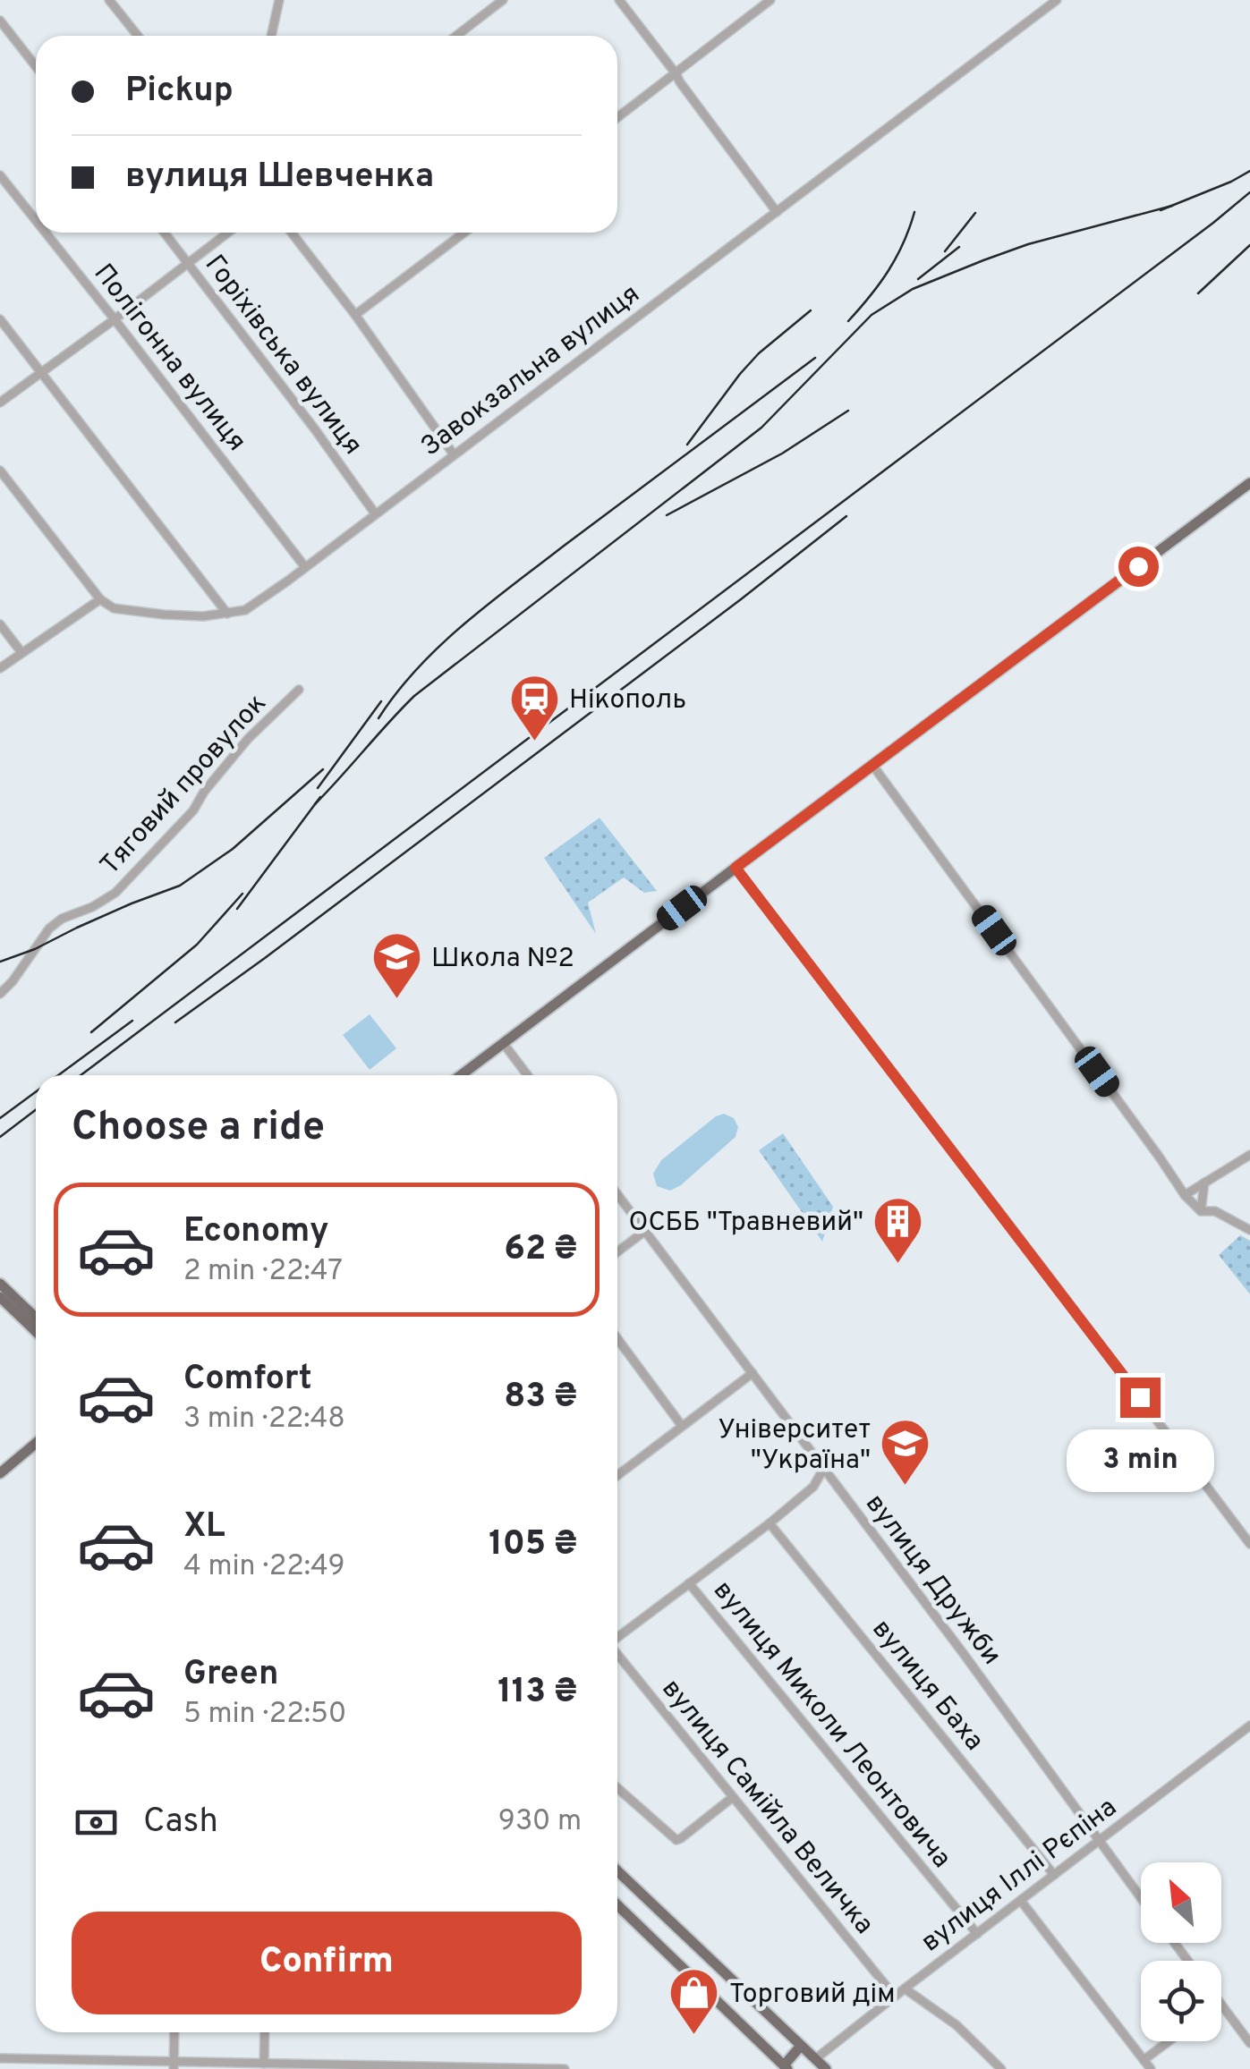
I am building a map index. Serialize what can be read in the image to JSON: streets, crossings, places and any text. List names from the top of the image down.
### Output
{
  "streets": {
    "street": [
      "Горіхівська вулиця",
      "Полігонна вулиця",
      "Завокзальна вулиця",
      "Тяговий провулок",
      "вулиця Дружби",
      "вулиця Баха",
      "вулиця Миколи Леонтовича",
      "вулиця Самійла Величка",
      "вулиця Іллі Рєпіна"
    ]
  },
  "crossings": [
    ["Горіхівська вулиця", "Завокзальна вулиця"],
    ["Полігонна вулиця", "Завокзальна вулиця"],
    ["вулиця Дружби", "вулиця Іллі Рєпіна"],
    ["вулиця Баха", "вулиця Іллі Рєпіна"],
    ["вулиця Миколи Леонтовича", "вулиця Іллі Рєпіна"],
    ["вулиця Самійла Величка", "вулиця Іллі Рєпіна"]
  ],
  "places": {
    "station": ["Нікополь"],
    "school or university": ["Школа №2", "Університет \"Україна\""],
    "building": ["ОСББ \"Травневий\""],
    "shop": ["Торговий дім"]
  },
  "north": "top left",
  "page": {
    "banner": ["Pickup", "вулиця Шевченка"],
    "heading": "Choose a ride",
    "list": [
      {
        "name": "Economy",
        "note": "2 min · 22:47",
        "value": "62 ₴"
      },
      {
        "name": "Comfort",
        "note": "3 min · 22:48",
        "value": "83 ₴"
      },
      {
        "name": "XL",
        "note": "4 min · 22:49",
        "value": "105 ₴"
      },
      {
        "name": "Green",
        "note": "5 min · 22:50",
        "value": "113 ₴"
      }
    ],
    "bubble": "3 min",
    "pay": ["Cash", "930 m"],
    "buttons": "Confirm"
  }
}
